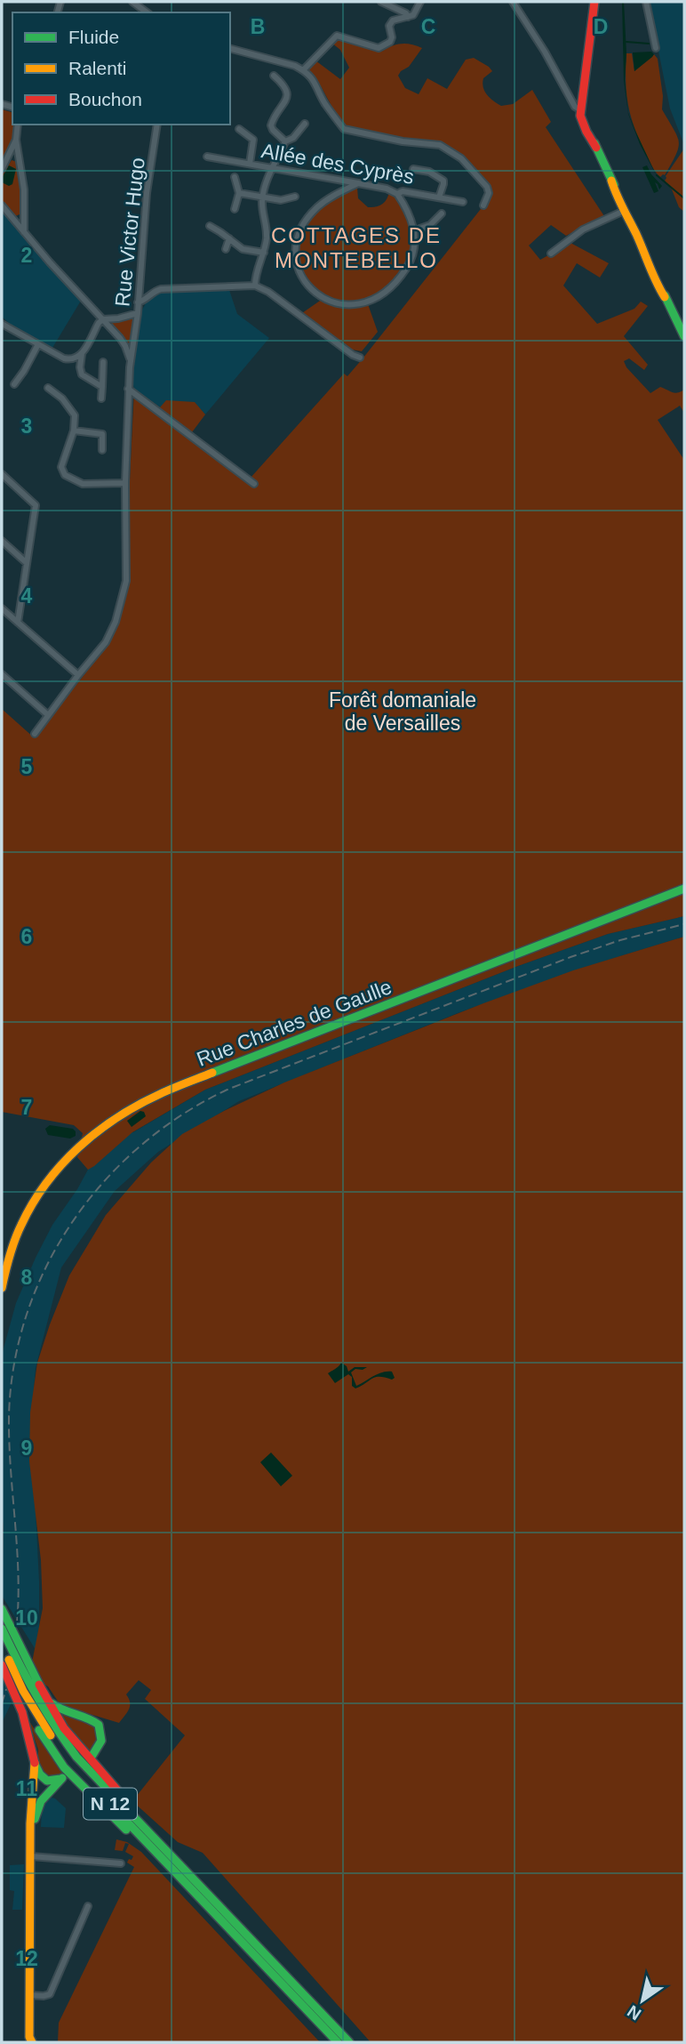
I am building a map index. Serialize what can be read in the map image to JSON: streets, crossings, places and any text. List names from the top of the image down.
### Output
{
  "streets": {
    "main road": ["Rue Charles de Gaulle", "N 12"],
    "street": ["Allée des Cyprès", "Rue Victor Hugo"]
  },
  "districts": ["COTTAGES DE MONTEBELLO"],
  "parks": ["Forêt domaniale de Versailles"],
  "legend": ["Fluide", "Ralenti", "Bouchon"],
  "north": "bottom left",
  "grid": {
    "columns": ["B", "C", "D"],
    "rows": [
      "2",
      "3",
      "4",
      "5",
      "6",
      "7",
      "8",
      "9",
      "10",
      "11",
      "12"
    ]
  }
}
